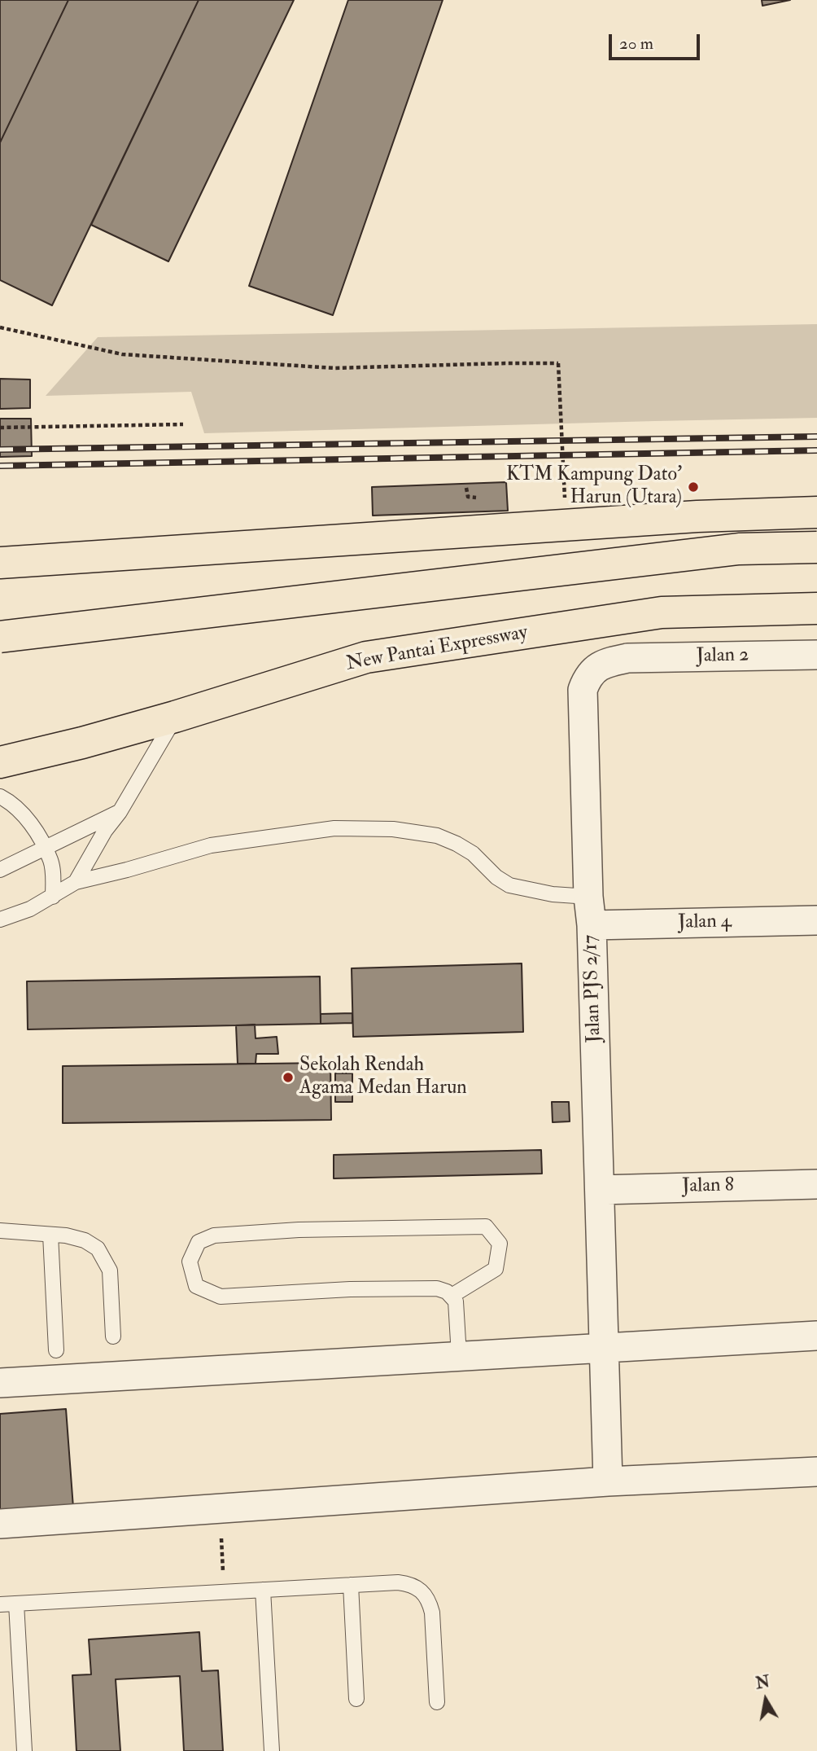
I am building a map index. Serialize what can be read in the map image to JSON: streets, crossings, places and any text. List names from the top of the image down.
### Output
{
  "streets": {
    "highway": ["New Pantai Expressway"],
    "street": [
      "Jalan 2",
      "Jalan 4",
      "Jalan PJS 2/17",
      "Jalan 8"
    ]
  },
  "crossings": [
    ["Jalan 2", "Jalan PJS 2/17"],
    ["Jalan 4", "Jalan PJS 2/17"],
    ["Jalan PJS 2/17", "Jalan 8"]
  ],
  "places": ["KTM Kampung Dato' Harun (Utara)", "Sekolah Rendah Agama Medan Harun"],
  "scale_bar": "20 m",
  "north": "top"
}
